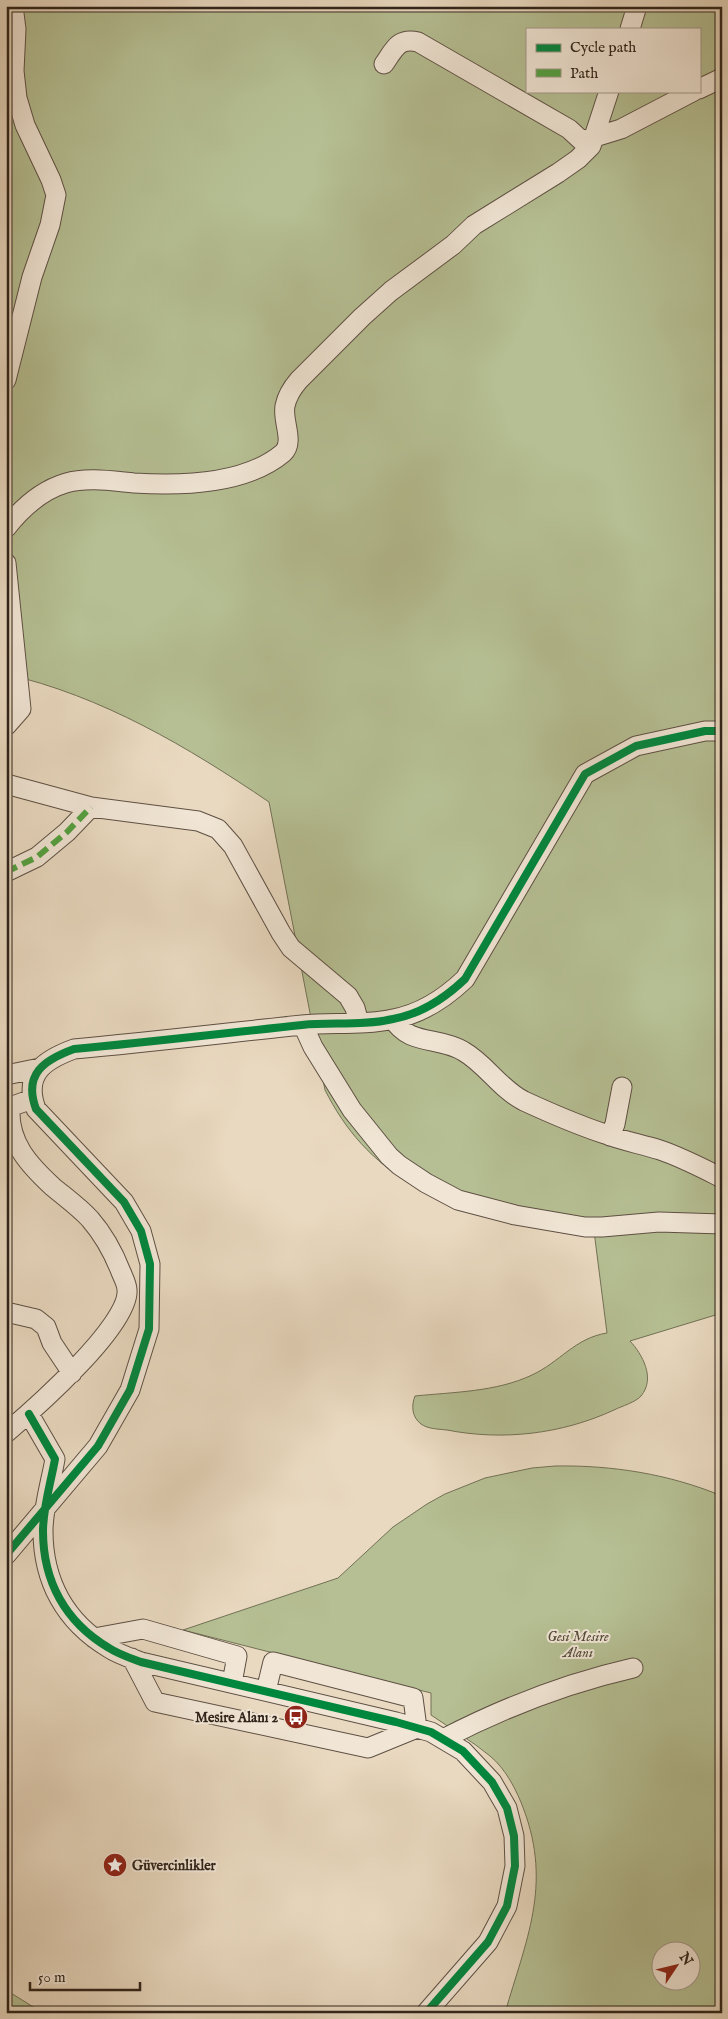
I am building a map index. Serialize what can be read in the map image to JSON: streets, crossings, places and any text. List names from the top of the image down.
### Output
{
  "parks": ["Gesi Mesire Alanı"],
  "places": {
    "bus stop": ["Mesire Alanı 2"],
    "place": ["Güvercinlikler"]
  },
  "legend": ["Cycle path", "Path"],
  "scale_bar": "50 m",
  "north": "top right"
}
